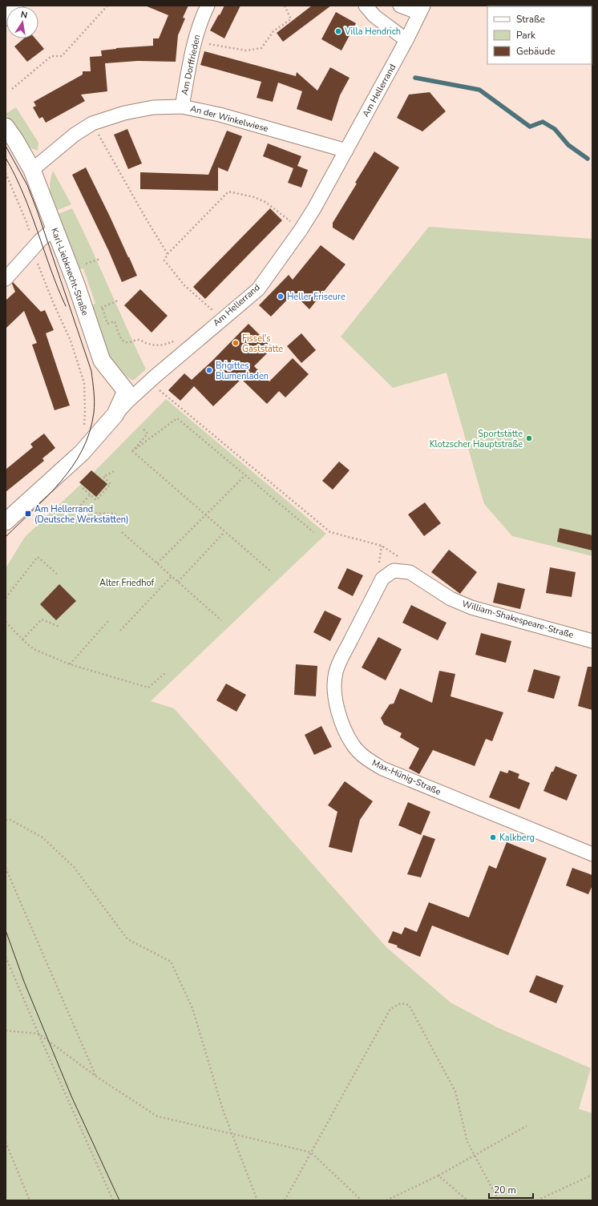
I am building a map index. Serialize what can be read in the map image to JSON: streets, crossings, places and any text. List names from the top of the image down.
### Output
{
  "streets": {
    "street": [
      "Am Dorffrieden",
      "Am Hellerrand",
      "An der Winkelwiese",
      "Karl-Liebknecht-Straße",
      "William-Shakespeare-Straße",
      "Max-Hünig-Straße"
    ]
  },
  "crossings": [
    ["Am Dorffrieden", "An der Winkelwiese"],
    ["Am Hellerrand", "An der Winkelwiese"],
    ["Am Hellerrand", "Karl-Liebknecht-Straße"],
    ["An der Winkelwiese", "Karl-Liebknecht-Straße"],
    ["William-Shakespeare-Straße", "Max-Hünig-Straße"]
  ],
  "parks": ["Alter Friedhof"],
  "places": {
    "other": [
      "Villa Hendrich",
      "Heller Friseure",
      "Fissel's Gaststätte",
      "Brigittes Blumenladen",
      "Sportstätte Klotzscher Hauptstraße",
      "Kalkberg"
    ],
    "transit": ["Am Hellerrand (Deutsche Werkstätten)"]
  },
  "legend": ["Straße", "Park", "Gebäude"],
  "scale_bar": "20 m",
  "north": "top"
}
